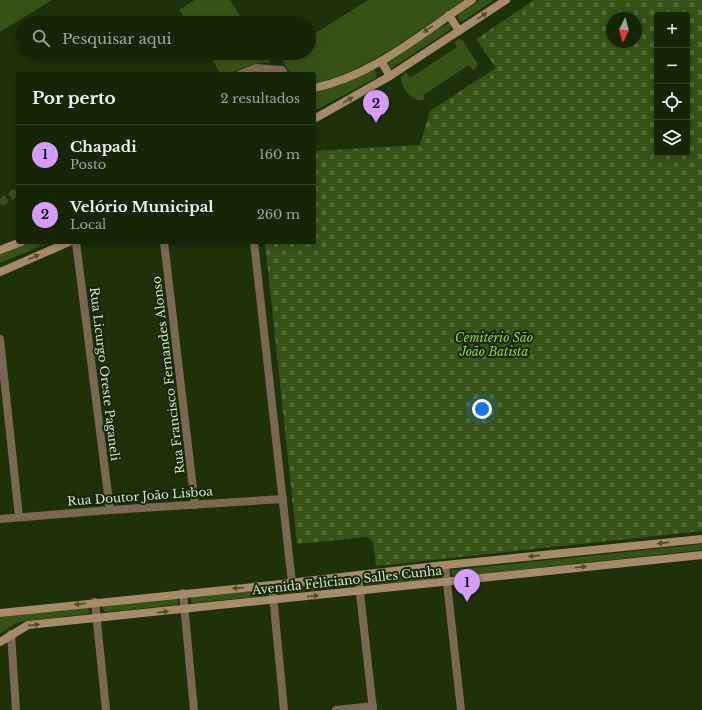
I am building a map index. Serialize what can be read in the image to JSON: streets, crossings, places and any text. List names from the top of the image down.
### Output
{
  "streets": {
    "main road": ["Avenida Feliciano Salles Cunha"],
    "street": ["Rua Licurgo Oreste Paganeli", "Rua Francisco Fernandes Alonso", "Rua Doutor João Lisboa"]
  },
  "crossings": [
    ["Rua Licurgo Oreste Paganeli", "Rua Doutor João Lisboa"],
    ["Rua Francisco Fernandes Alonso", "Rua Doutor João Lisboa"]
  ],
  "parks": ["Cemitério São João Batista"],
  "north": "bottom",
  "page": {
    "map_buttons": ["+", "−"],
    "search": "Pesquisar aqui",
    "heading": ["Por perto", "2 resultados"],
    "pins": ["2", "1"],
    "list": [
      {
        "mark": "1",
        "name": "Chapadi",
        "note": "Posto",
        "value": "160 m"
      },
      {
        "mark": "2",
        "name": "Velório Municipal",
        "note": "Local",
        "value": "260 m"
      }
    ]
  }
}
